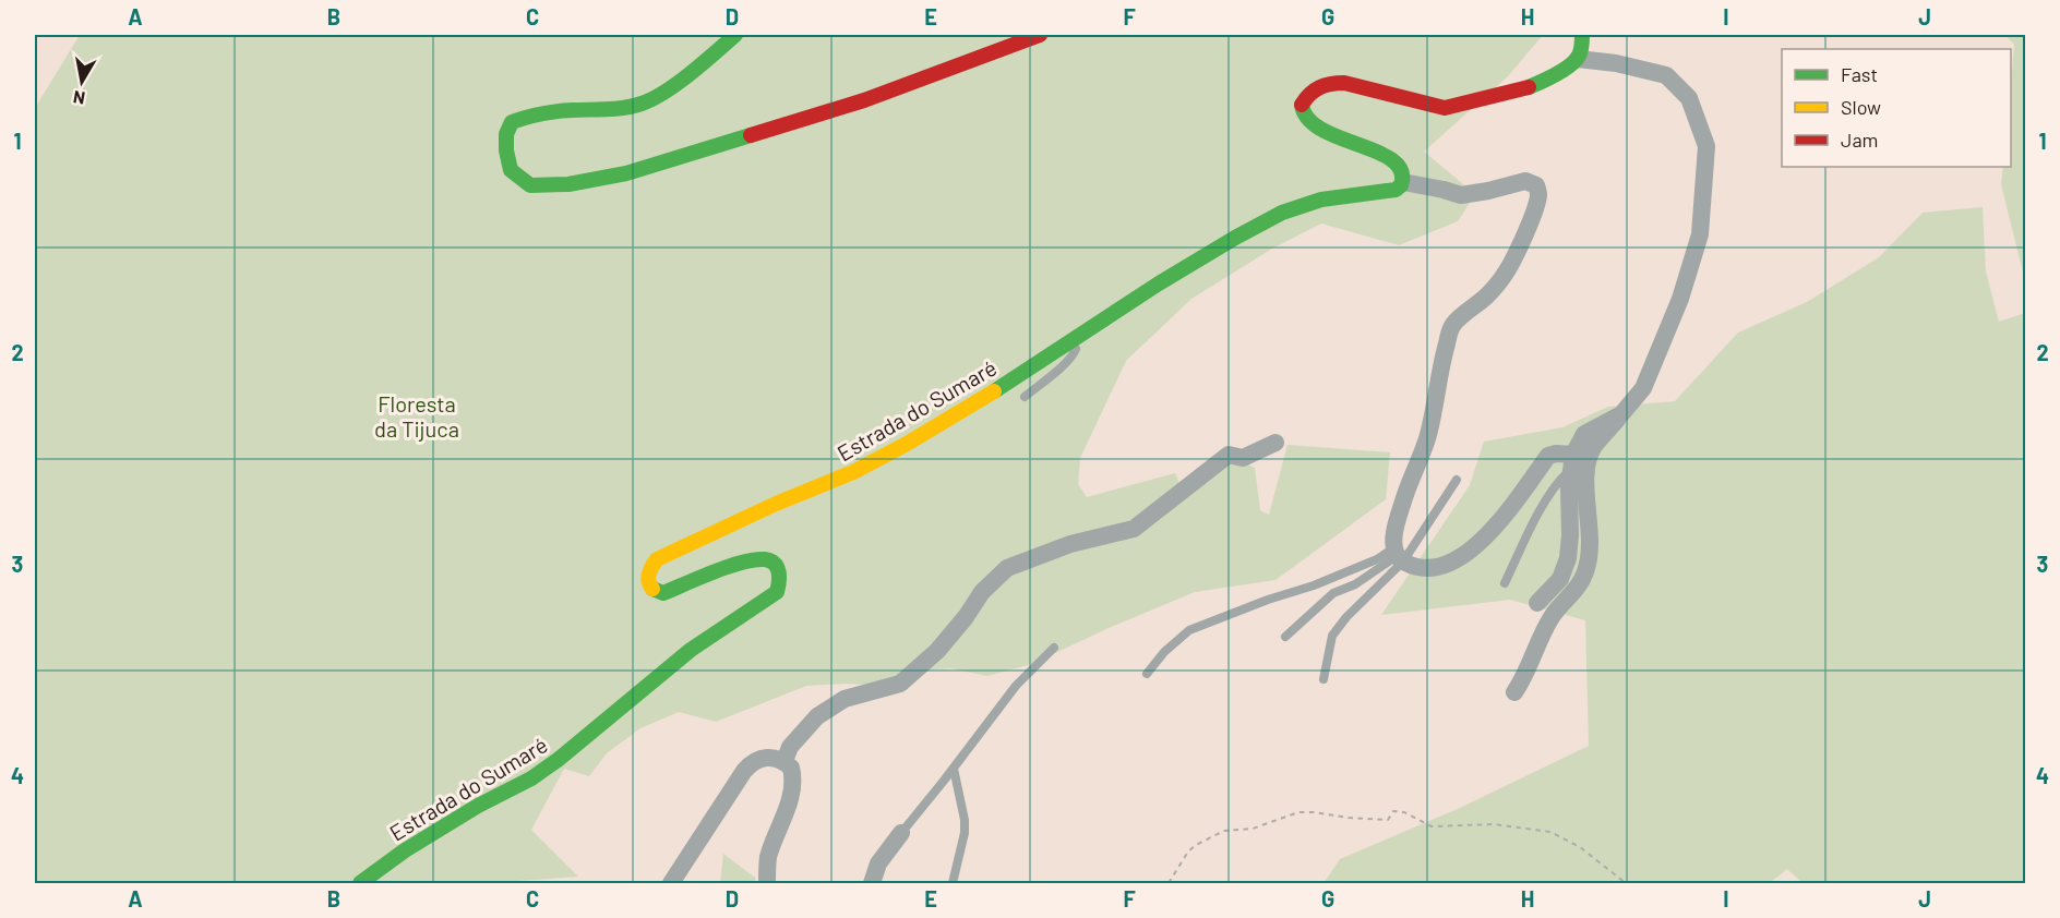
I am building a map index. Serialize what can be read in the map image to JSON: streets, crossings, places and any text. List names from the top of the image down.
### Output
{
  "streets": {
    "street": ["Estrada do Sumaré"]
  },
  "parks": ["Floresta da Tijuca"],
  "legend": ["Fast", "Slow", "Jam"],
  "north": "bottom",
  "grid": {
    "columns": [
      "A",
      "B",
      "C",
      "D",
      "E",
      "F",
      "G",
      "H",
      "I",
      "J"
    ],
    "rows": [
      "1",
      "2",
      "3",
      "4"
    ]
  }
}
